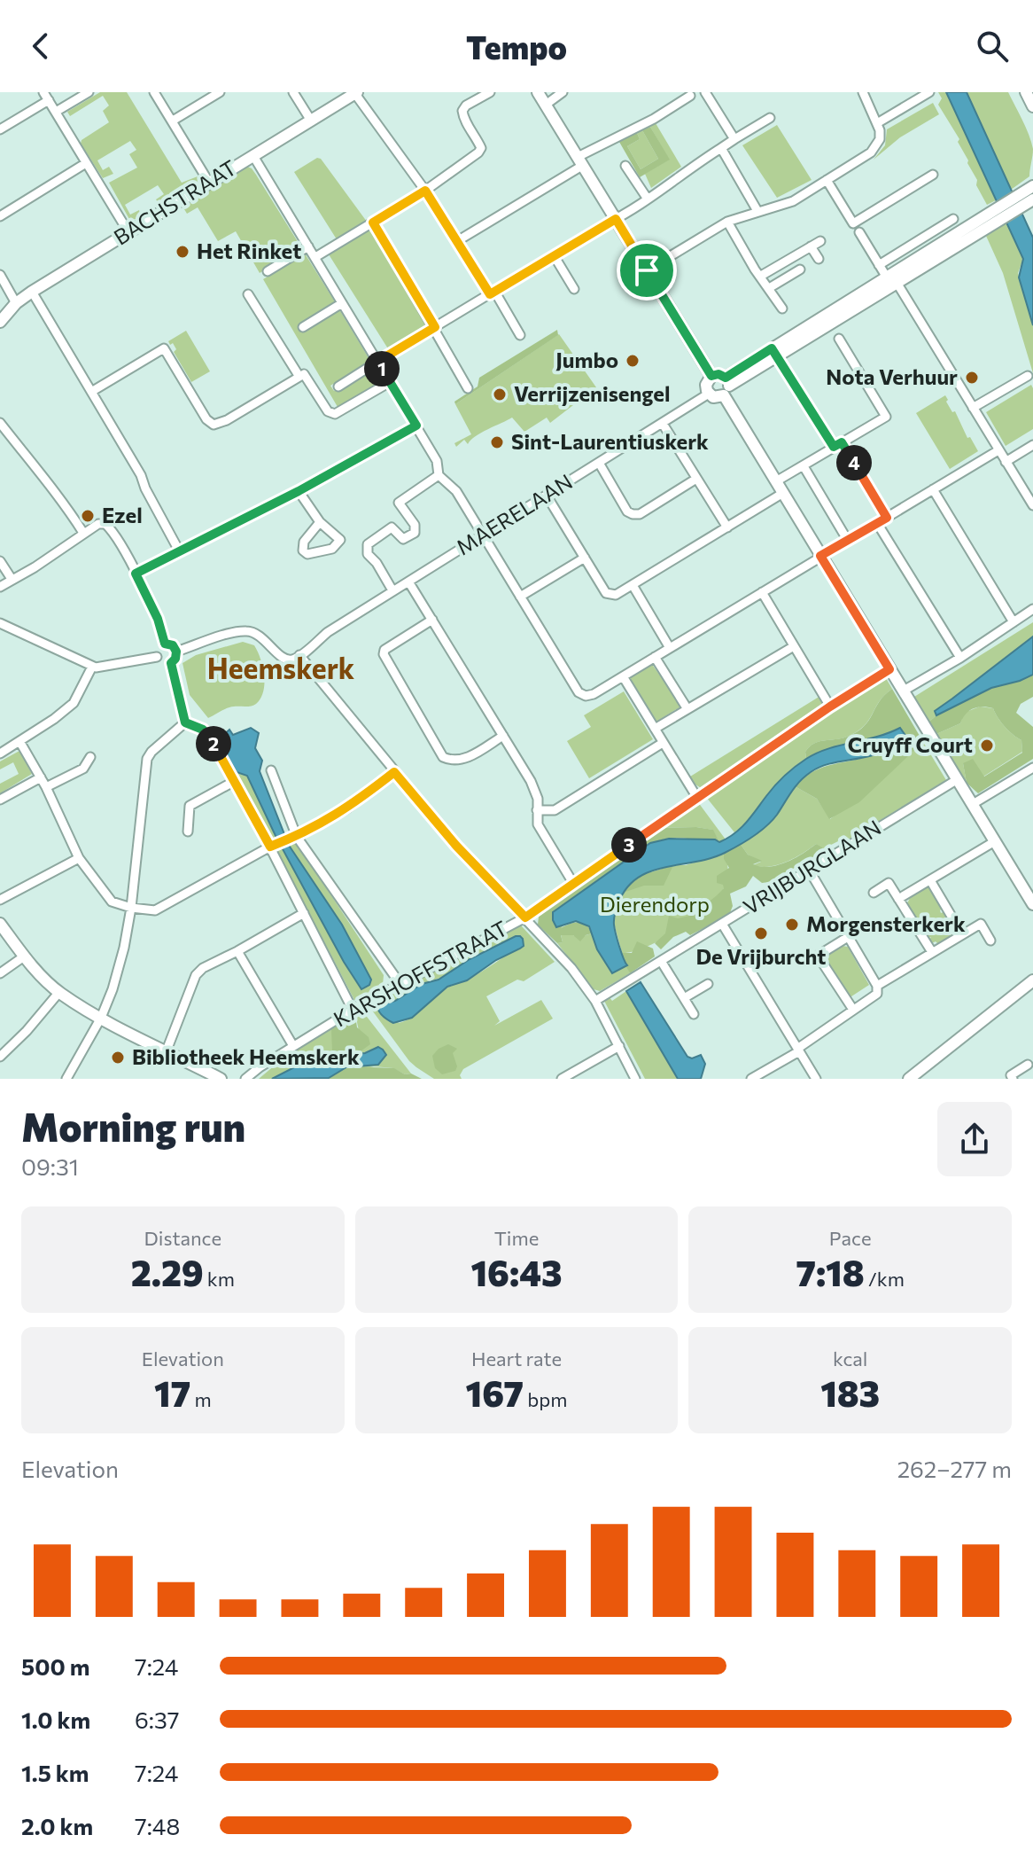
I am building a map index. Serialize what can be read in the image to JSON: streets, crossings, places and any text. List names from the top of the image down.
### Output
{
  "streets": {
    "street": [
      "BACHSTRAAT",
      "MAERELAAN",
      "VRIJBURGLAAN",
      "KARSHOFFSTRAAT"
    ]
  },
  "districts": ["Heemskerk"],
  "parks": ["Dierendorp"],
  "places": [
    "Het Rinket",
    "Jumbo",
    "Nota Verhuur",
    "Verrijzenisengel",
    "Sint-Laurentiuskerk",
    "Ezel",
    "Cruyff Court",
    "Morgensterkerk",
    "De Vrijburcht",
    "Bibliotheek Heemskerk"
  ],
  "page": {
    "header": "Tempo",
    "pins": [
      "1",
      "4",
      "2",
      "3"
    ],
    "heading": ["Morning run", "09:31"],
    "stats": [
      ["Distance", "2.29 km"],
      ["Time", "16:43"],
      ["Pace", "7:18 /km"],
      ["Elevation", "17 m"],
      ["Heart rate", "167 bpm"],
      ["kcal", "183"]
    ],
    "chart": ["Elevation", "262–277 m"],
    "list": [
      {
        "name": "500 m",
        "note": "7:24"
      },
      {
        "name": "1.0 km",
        "note": "6:37"
      },
      {
        "name": "1.5 km",
        "note": "7:24"
      },
      {
        "name": "2.0 km",
        "note": "7:48"
      }
    ]
  }
}
